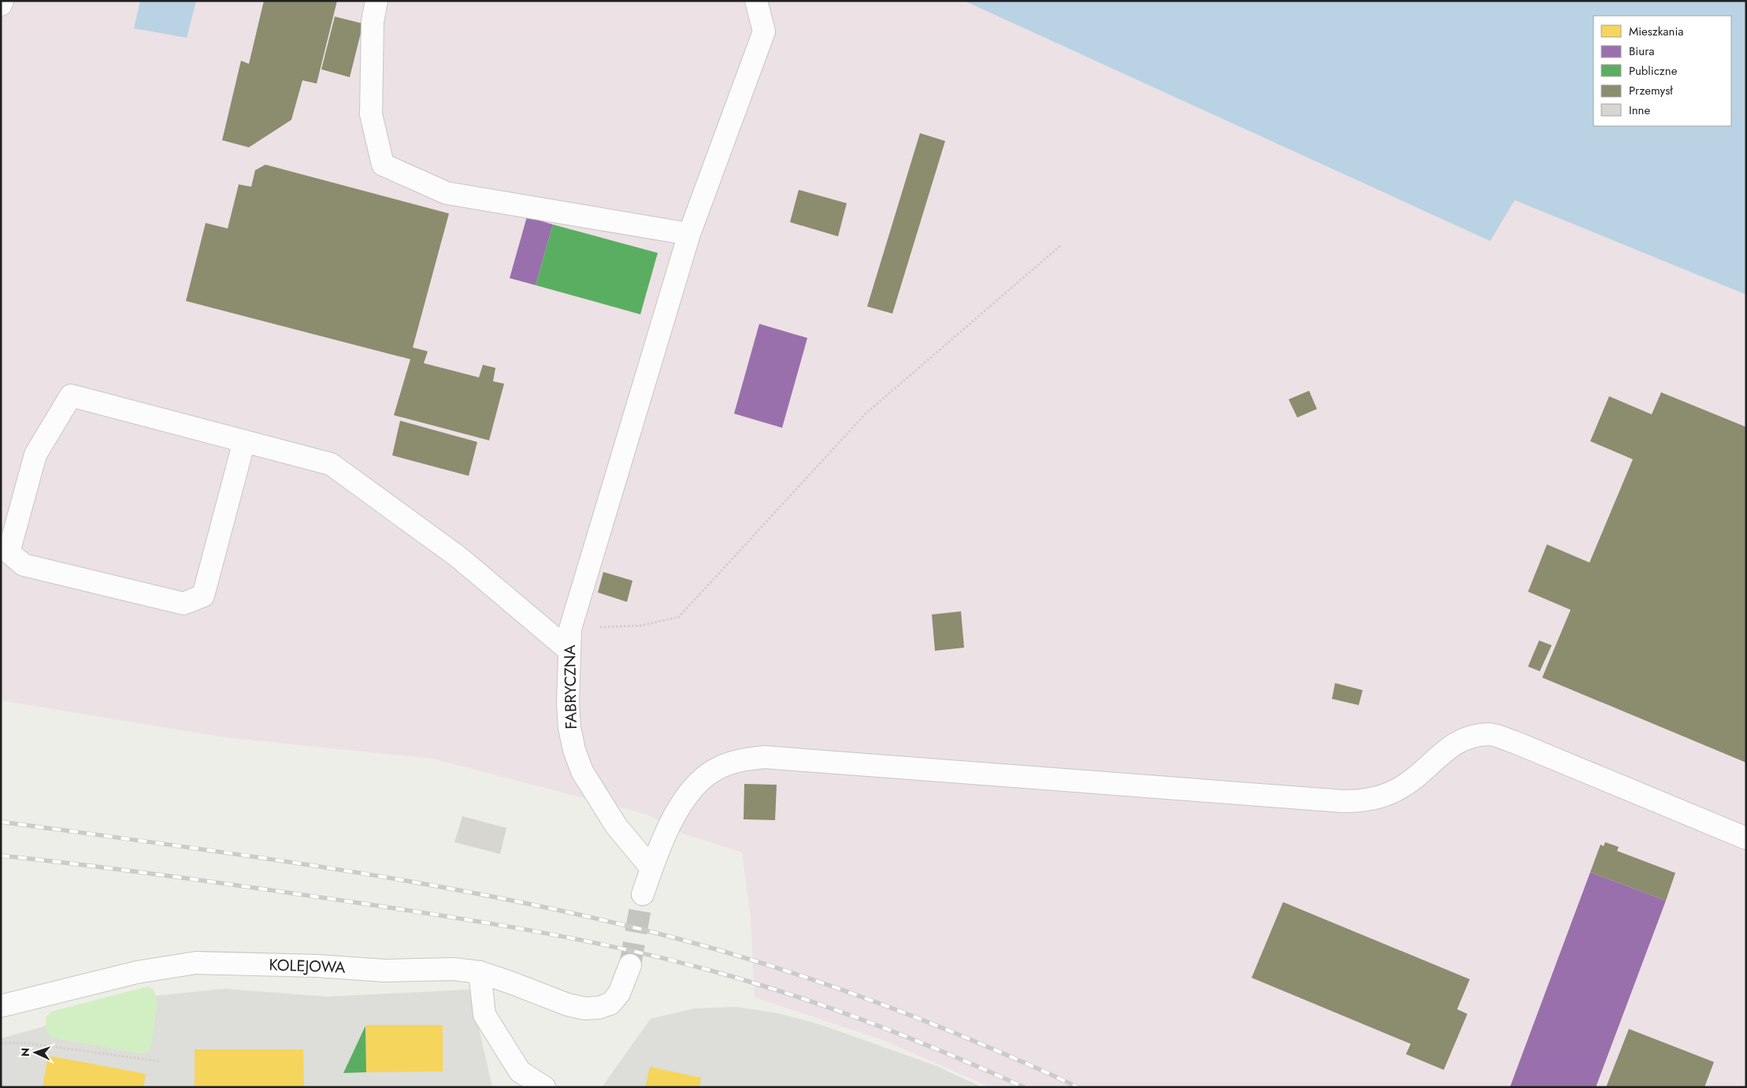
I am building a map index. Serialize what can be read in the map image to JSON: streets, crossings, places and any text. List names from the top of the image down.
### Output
{
  "streets": {
    "street": ["FABRYCZNA", "KOLEJOWA"]
  },
  "legend": [
    "Mieszkania",
    "Biura",
    "Publiczne",
    "Przemysł",
    "Inne"
  ],
  "north": "left"
}
